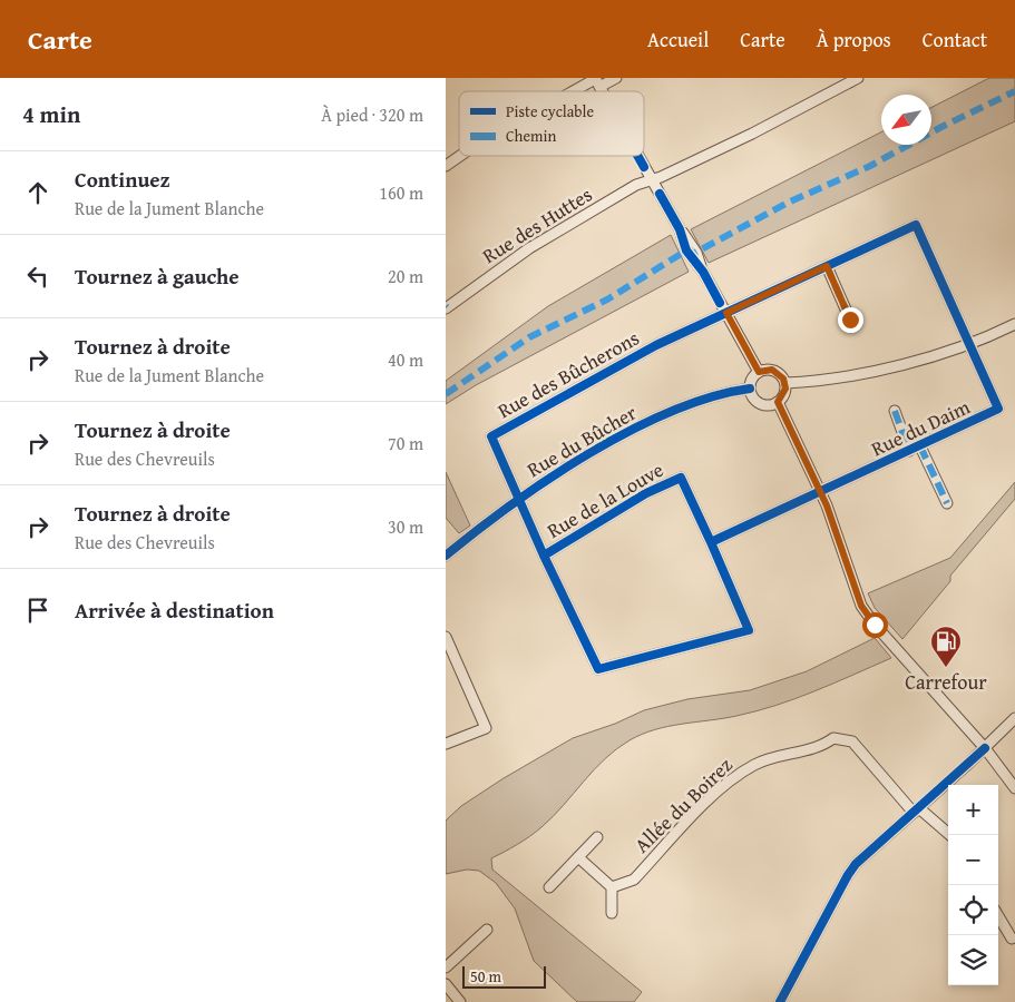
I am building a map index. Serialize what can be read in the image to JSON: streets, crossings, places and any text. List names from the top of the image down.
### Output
{
  "streets": {
    "street": [
      "Rue des Huttes",
      "Rue des Bûcherons",
      "Rue du Daim",
      "Rue du Bûcher",
      "Rue de la Louve",
      "Allée du Boirez"
    ]
  },
  "crossings": [
    ["Rue des Bûcherons", "Rue du Bûcher"],
    ["Rue des Bûcherons", "Rue de la Louve"],
    ["Rue du Bûcher", "Rue de la Louve"]
  ],
  "places": {
    "fuel station": ["Carrefour"]
  },
  "legend": ["Piste cyclable", "Chemin"],
  "scale_bar": "50 m",
  "north": "bottom left",
  "page": {
    "header": "Carte",
    "nav": [
      "Accueil",
      "Carte",
      "À propos",
      "Contact"
    ],
    "heading": ["4 min", "À pied · 320 m"],
    "list": [
      ["Continuez", "Rue de la Jument Blanche", "160 m"],
      ["Tournez à gauche", "20 m"],
      ["Tournez à droite", "Rue de la Jument Blanche", "40 m"],
      ["Tournez à droite", "Rue des Chevreuils", "70 m"],
      ["Tournez à droite", "Rue des Chevreuils", "30 m"],
      "Arrivée à destination"
    ],
    "map_buttons": ["+", "−"],
    "scale": "50 m"
  }
}
